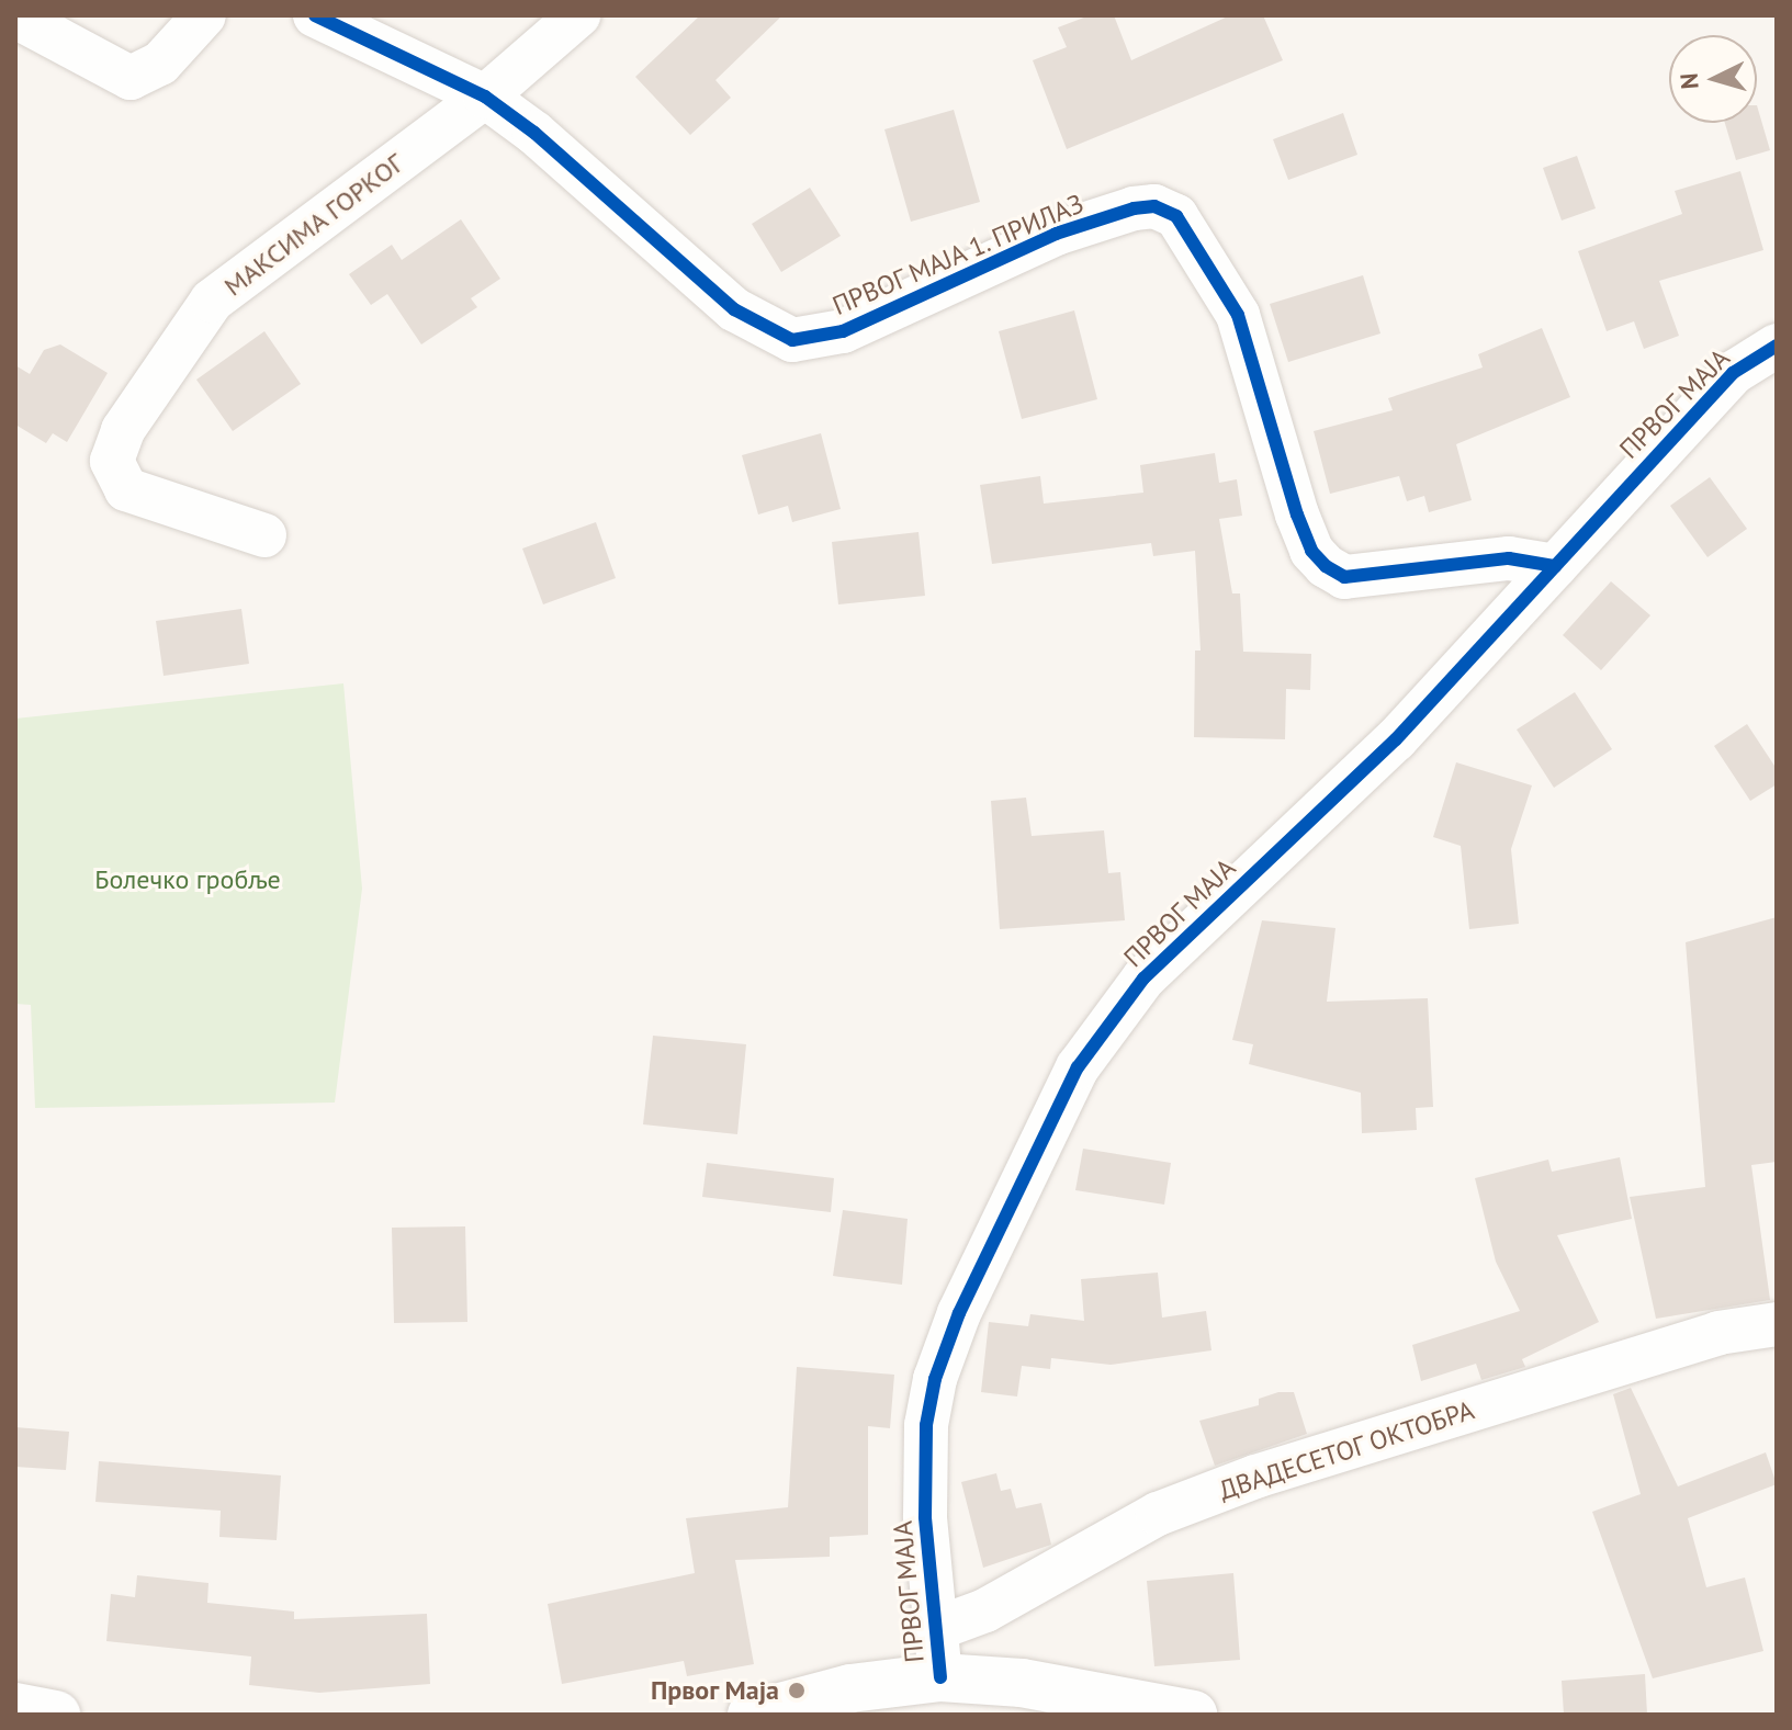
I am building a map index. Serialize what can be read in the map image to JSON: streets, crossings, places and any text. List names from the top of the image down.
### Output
{
  "streets": {
    "street": [
      "МАКСИМА ГОРКОГ",
      "ПРВОГ МАЈА 1. ПРИЛАЗ",
      "ПРВОГ МАЈА",
      "ДВАДЕСЕТОГ ОКТОБРА"
    ]
  },
  "crossings": [
    ["МАКСИМА ГОРКОГ", "ПРВОГ МАЈА 1. ПРИЛАЗ"],
    ["ПРВОГ МАЈА 1. ПРИЛАЗ", "ПРВОГ МАЈА"],
    ["ПРВОГ МАЈА", "ДВАДЕСЕТОГ ОКТОБРА"]
  ],
  "parks": ["Болечко гробље"],
  "places": ["Првог Маја"],
  "north": "left"
}
